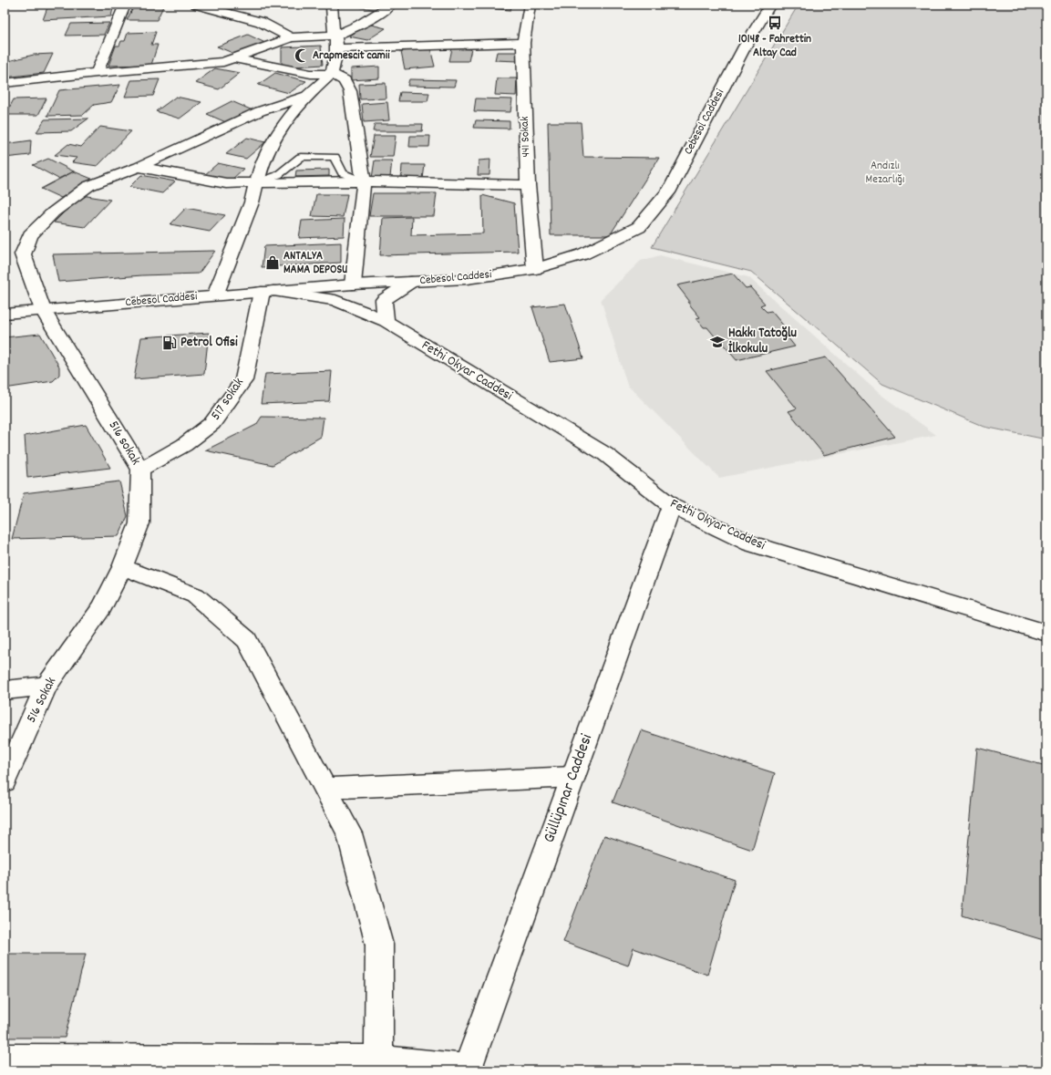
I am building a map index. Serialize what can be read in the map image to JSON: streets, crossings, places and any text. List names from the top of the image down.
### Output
{
  "streets": {
    "street": [
      "Cebesol Caddesi",
      "441 Sokak",
      "Fethi Okyar Caddesi",
      "517 sokak",
      "516 sokak",
      "516 Sokak",
      "Güllüpınar Caddesi"
    ]
  },
  "crossings": [
    ["Cebesol Caddesi", "441 Sokak"],
    ["Cebesol Caddesi", "Fethi Okyar Caddesi"],
    ["Cebesol Caddesi", "517 sokak"],
    ["Cebesol Caddesi", "516 sokak"],
    ["Fethi Okyar Caddesi", "517 sokak"],
    ["Fethi Okyar Caddesi", "Güllüpınar Caddesi"],
    ["517 sokak", "516 sokak"],
    ["516 sokak", "516 Sokak"]
  ],
  "parks": ["Andızlı Mezarlığı"],
  "places": {
    "bus stop": ["10148 - Fahrettin Altay Cad"],
    "mosque": ["Arapmescit camii"],
    "shop": ["ANTALYA MAMA DEPOSU"],
    "school or university": ["Hakkı Tatoğlu İlkokulu"],
    "fuel station": ["Petrol Ofisi"]
  }
}
